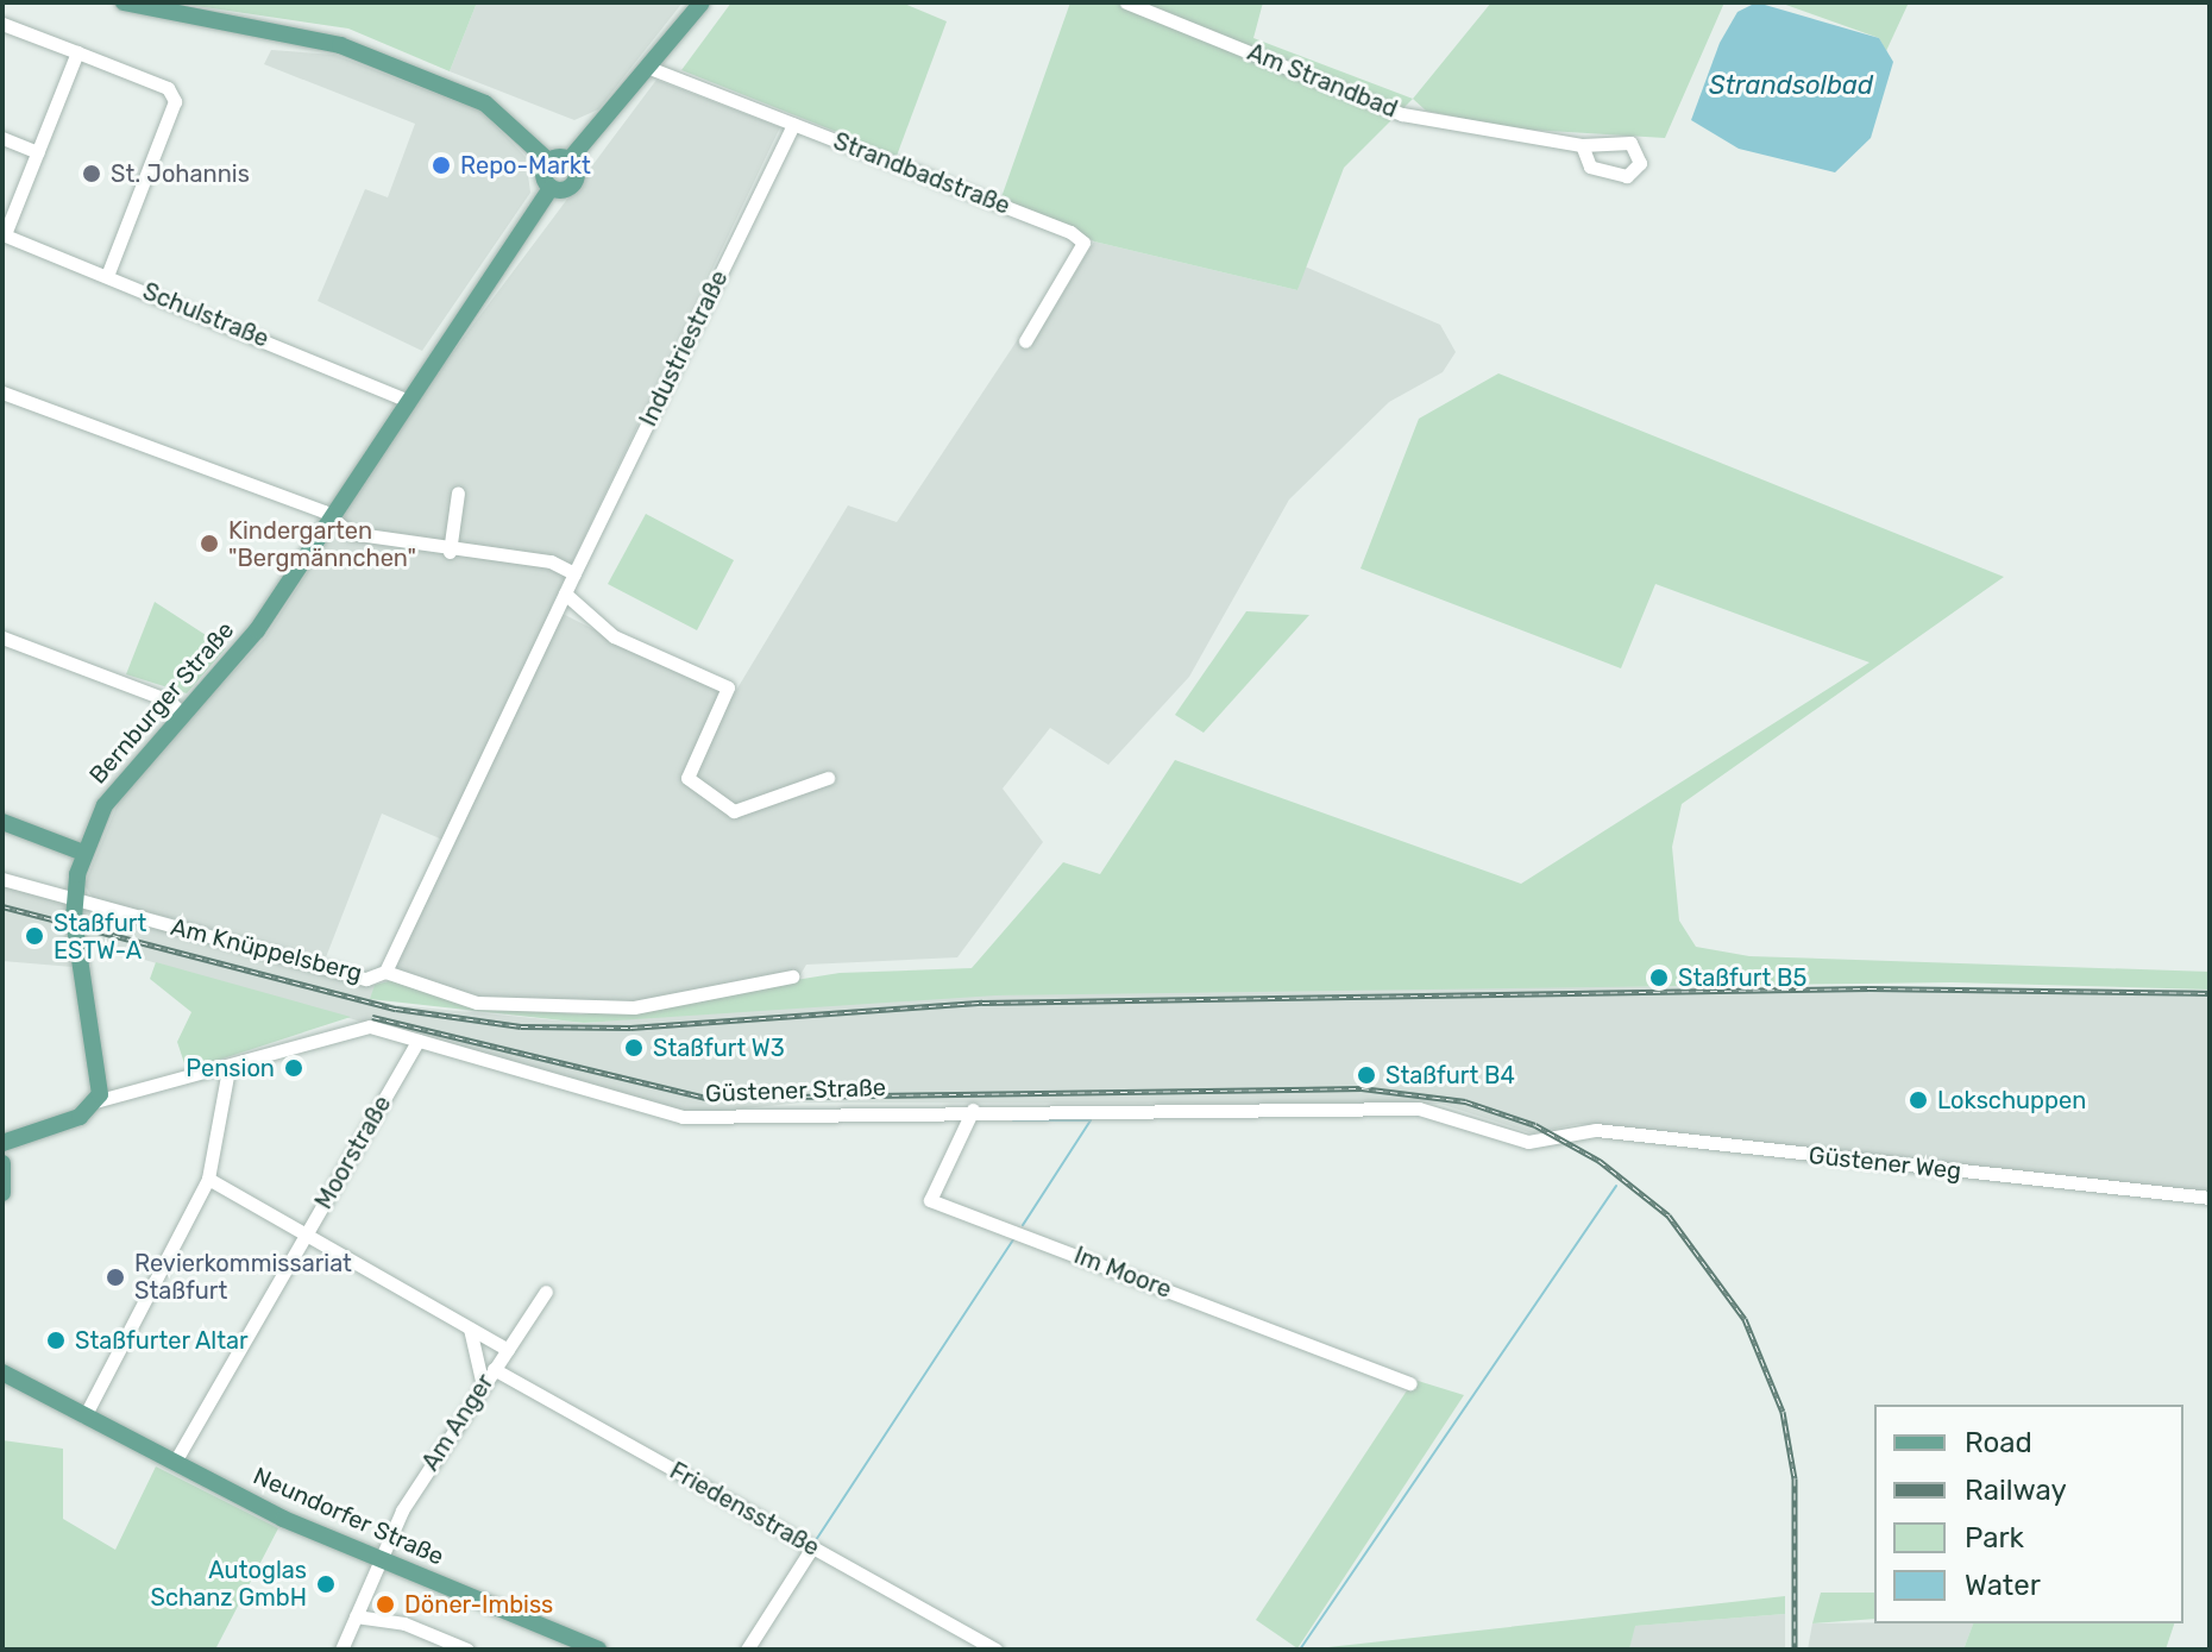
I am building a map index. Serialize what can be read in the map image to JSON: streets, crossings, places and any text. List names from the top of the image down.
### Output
{
  "streets": {
    "main road": ["Bernburger Straße", "Güstener Straße", "Neundorfer Straße"],
    "street": [
      "Am Strandbad",
      "Strandbadstraße",
      "Schulstraße",
      "Industriestraße",
      "Am Knüppelsberg",
      "Moorstraße",
      "Güstener Weg",
      "Im Moore",
      "Am Anger",
      "Friedensstraße"
    ]
  },
  "crossings": [
    ["Strandbadstraße", "Industriestraße"],
    ["Schulstraße", "Bernburger Straße"],
    ["Industriestraße", "Am Knüppelsberg"],
    ["Bernburger Straße", "Am Knüppelsberg"],
    ["Bernburger Straße", "Güstener Straße"],
    ["Güstener Straße", "Moorstraße"],
    ["Güstener Straße", "Güstener Weg"],
    ["Güstener Straße", "Im Moore"],
    ["Moorstraße", "Neundorfer Straße"],
    ["Am Anger", "Friedensstraße"],
    ["Am Anger", "Neundorfer Straße"]
  ],
  "water": ["Strandsolbad"],
  "places": [
    "Repo-Markt",
    "St. Johannis",
    "Kindergarten \"Bergmännchen\"",
    "Staßfurt ESTW-A",
    "Staßfurt B5",
    "Staßfurt W3",
    "Pension",
    "Staßfurt B4",
    "Lokschuppen",
    "Revierkommissariat Staßfurt",
    "Staßfurter Altar",
    "Autoglas Schanz GmbH",
    "Döner-Imbiss"
  ],
  "legend": [
    "Road",
    "Railway",
    "Park",
    "Water"
  ]
}
